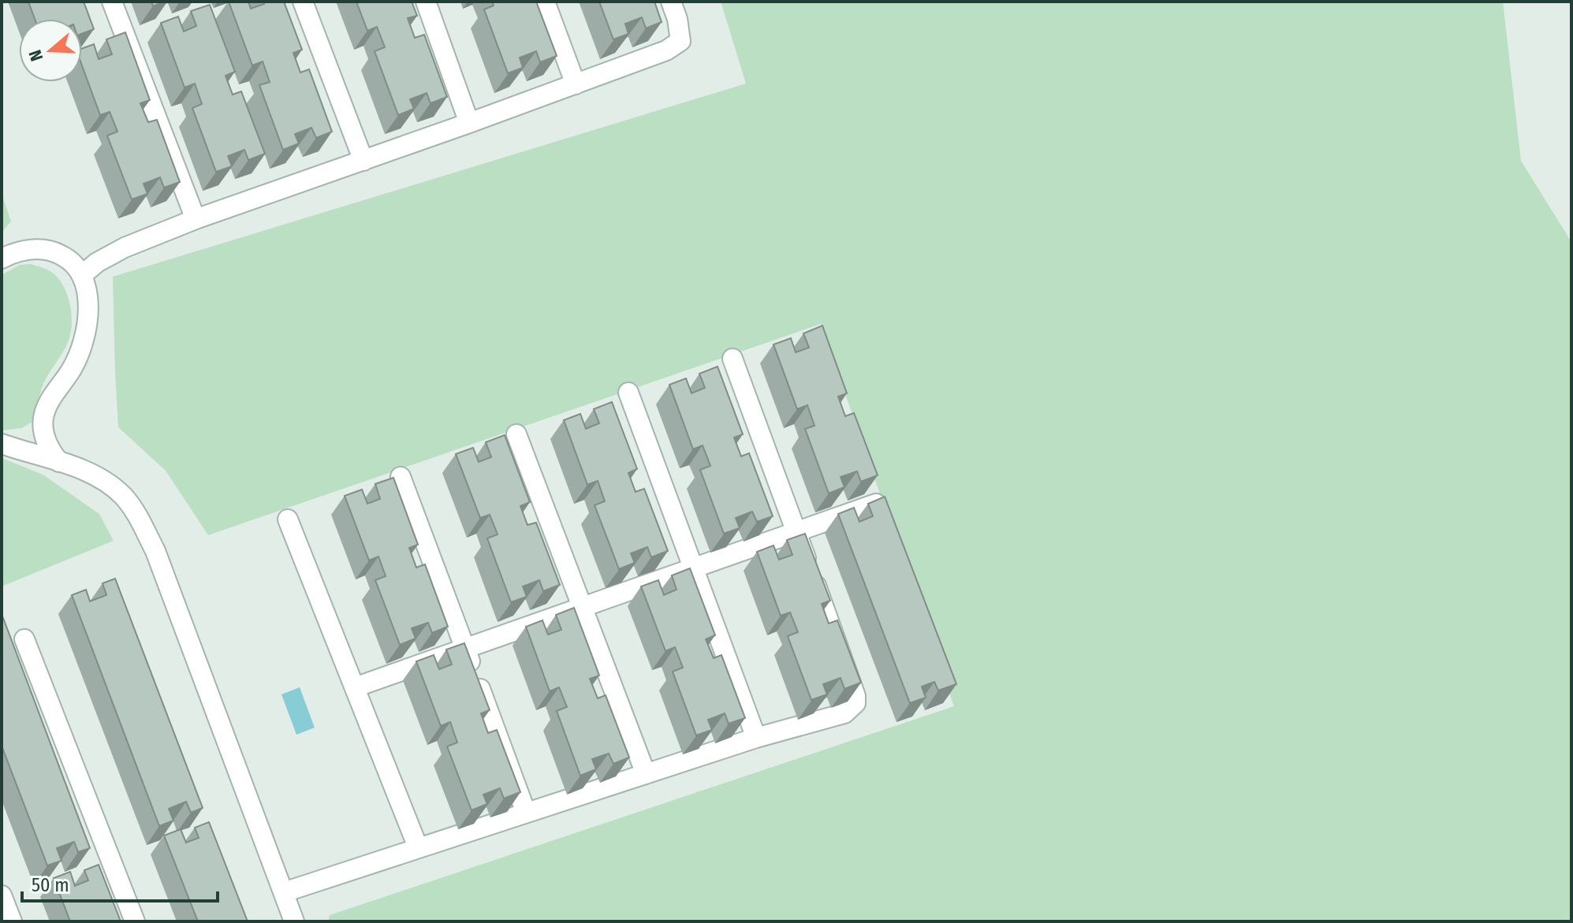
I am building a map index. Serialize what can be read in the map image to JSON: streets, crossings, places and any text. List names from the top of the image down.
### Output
{
  "scale_bar": "50 m",
  "north": "left"
}
